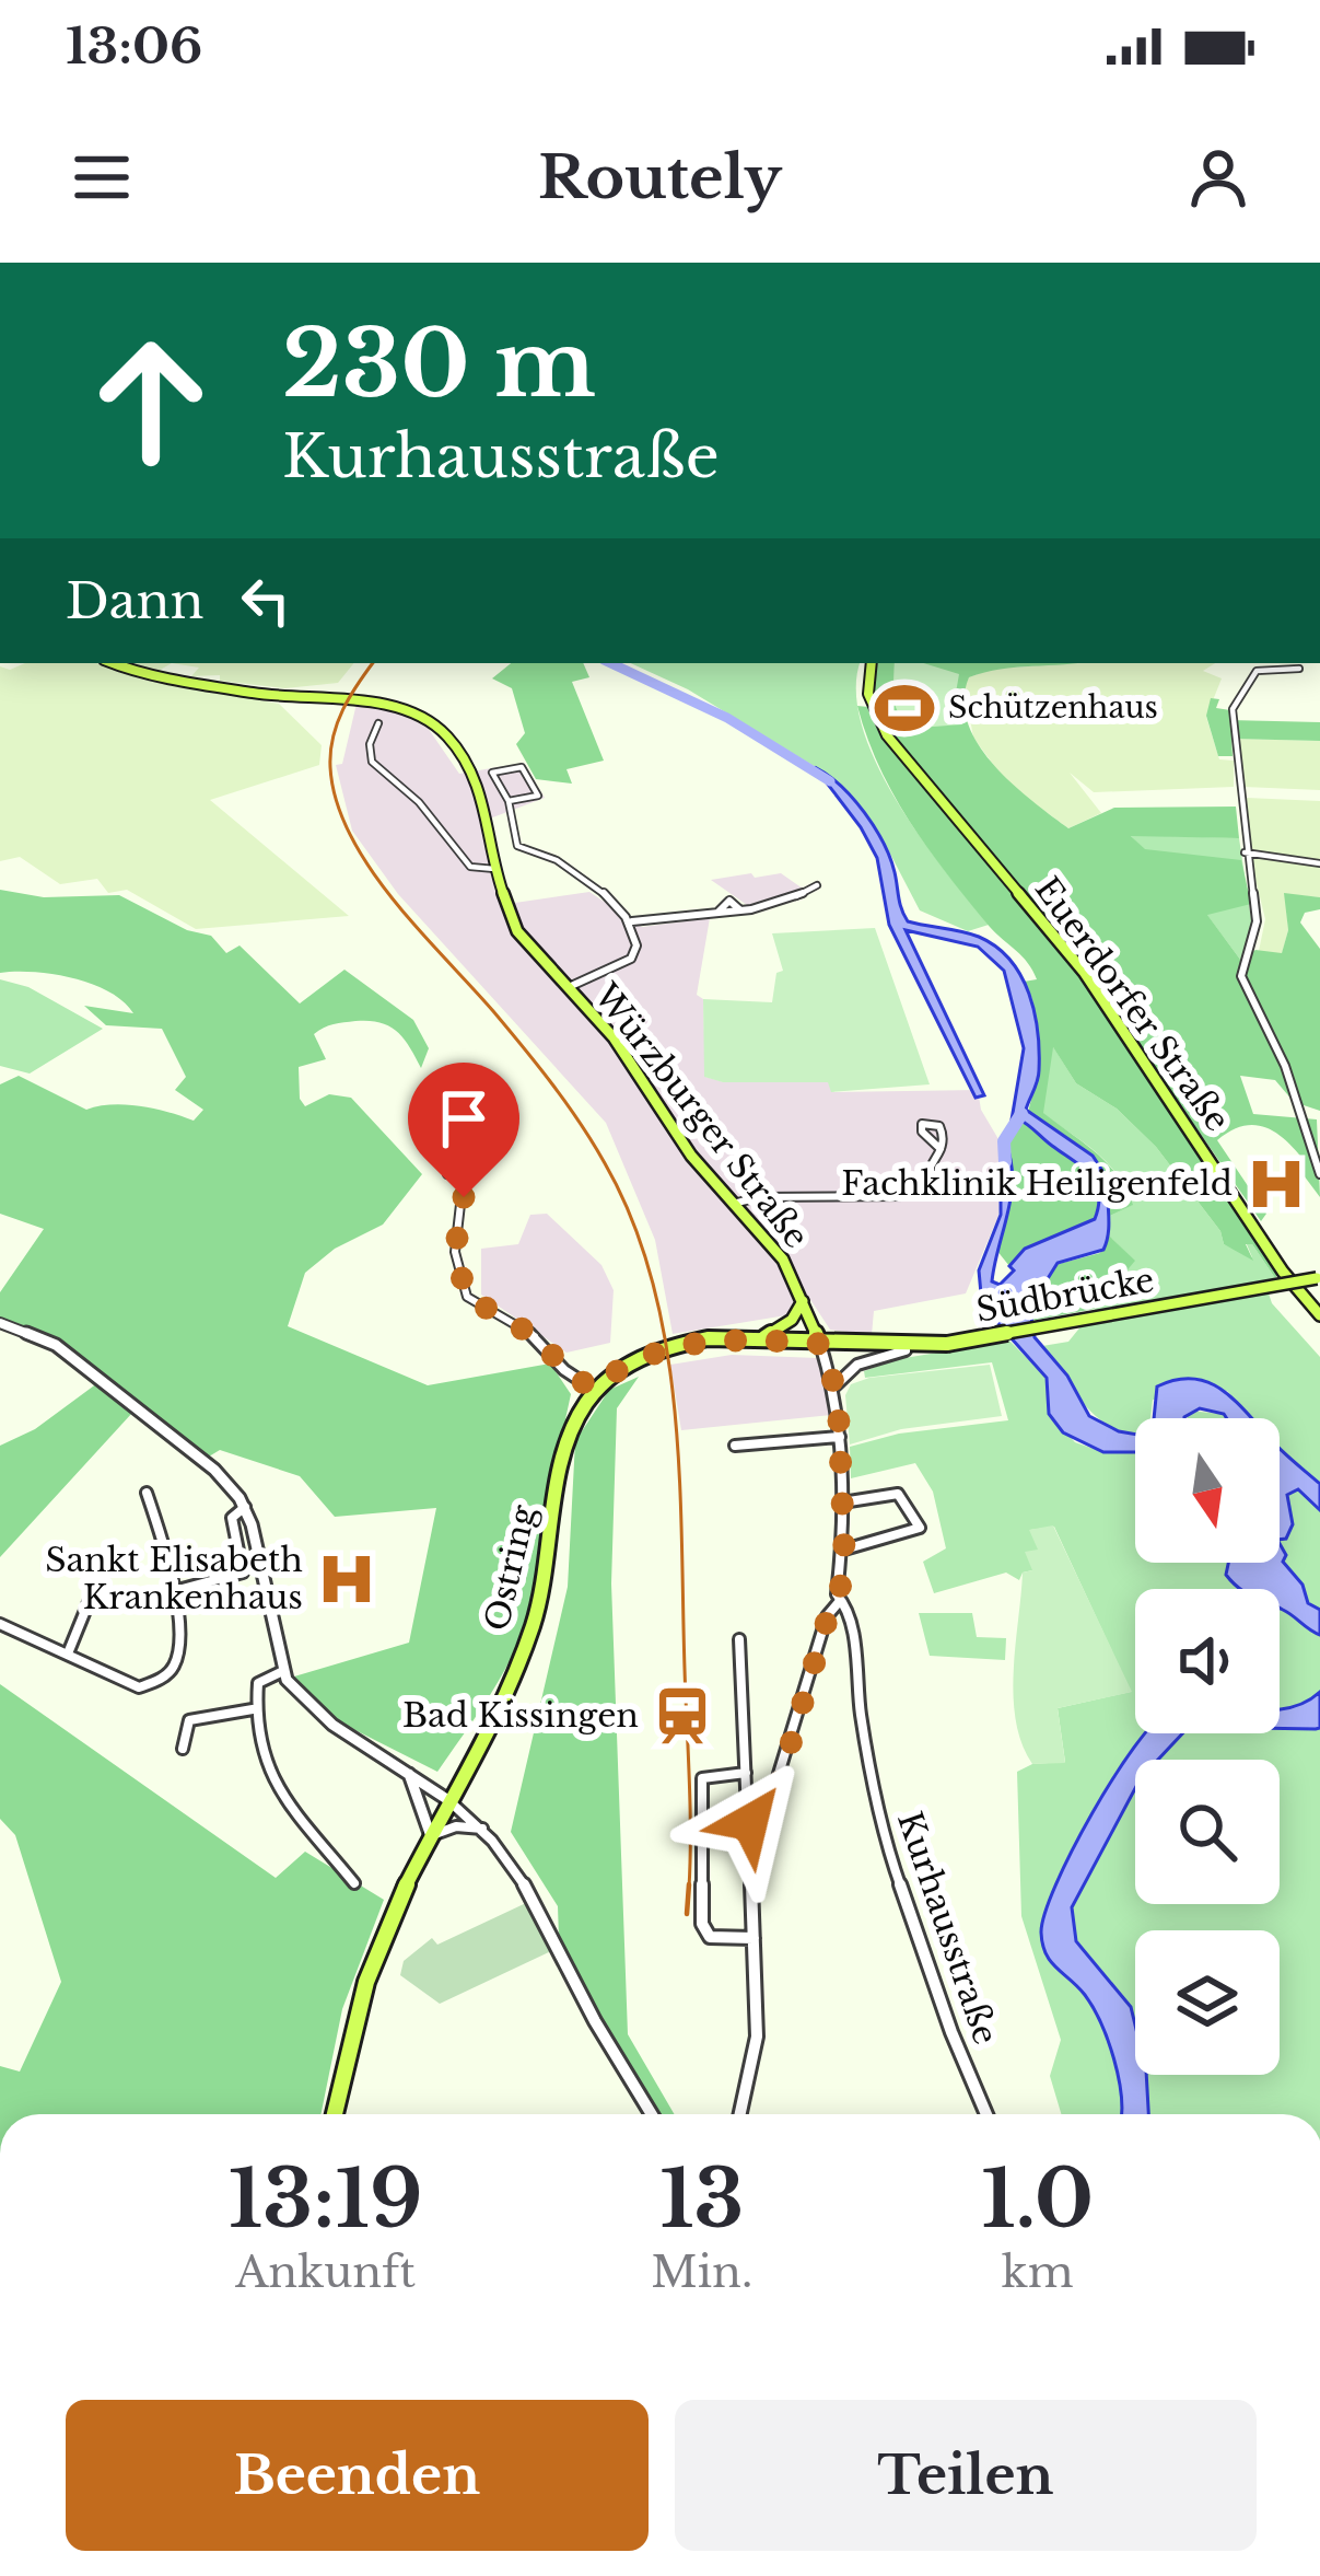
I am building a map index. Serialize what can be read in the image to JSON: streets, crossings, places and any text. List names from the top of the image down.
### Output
{
  "streets": {
    "main road": [
      "Euerdorfer Straße",
      "Würzburger Straße",
      "Südbrücke",
      "Ostring"
    ],
    "street": ["Kurhausstraße"]
  },
  "crossings": [
    ["Würzburger Straße", "Südbrücke"],
    ["Würzburger Straße", "Kurhausstraße"],
    ["Südbrücke", "Kurhausstraße"]
  ],
  "places": {
    "sports": ["Schützenhaus"],
    "hospital": ["Fachklinik Heiligenfeld", "Sankt Elisabeth Krankenhaus"],
    "station": ["Bad Kissingen"]
  },
  "north": "bottom",
  "page": {
    "status": "13:06",
    "header": "Routely",
    "turn": ["230 m", "Kurhausstraße"],
    "then": "Dann",
    "eta": [
      "13:19",
      "Ankunft",
      "13",
      "Min.",
      "1.0",
      "km"
    ],
    "buttons": ["Beenden", "Teilen"]
  }
}
